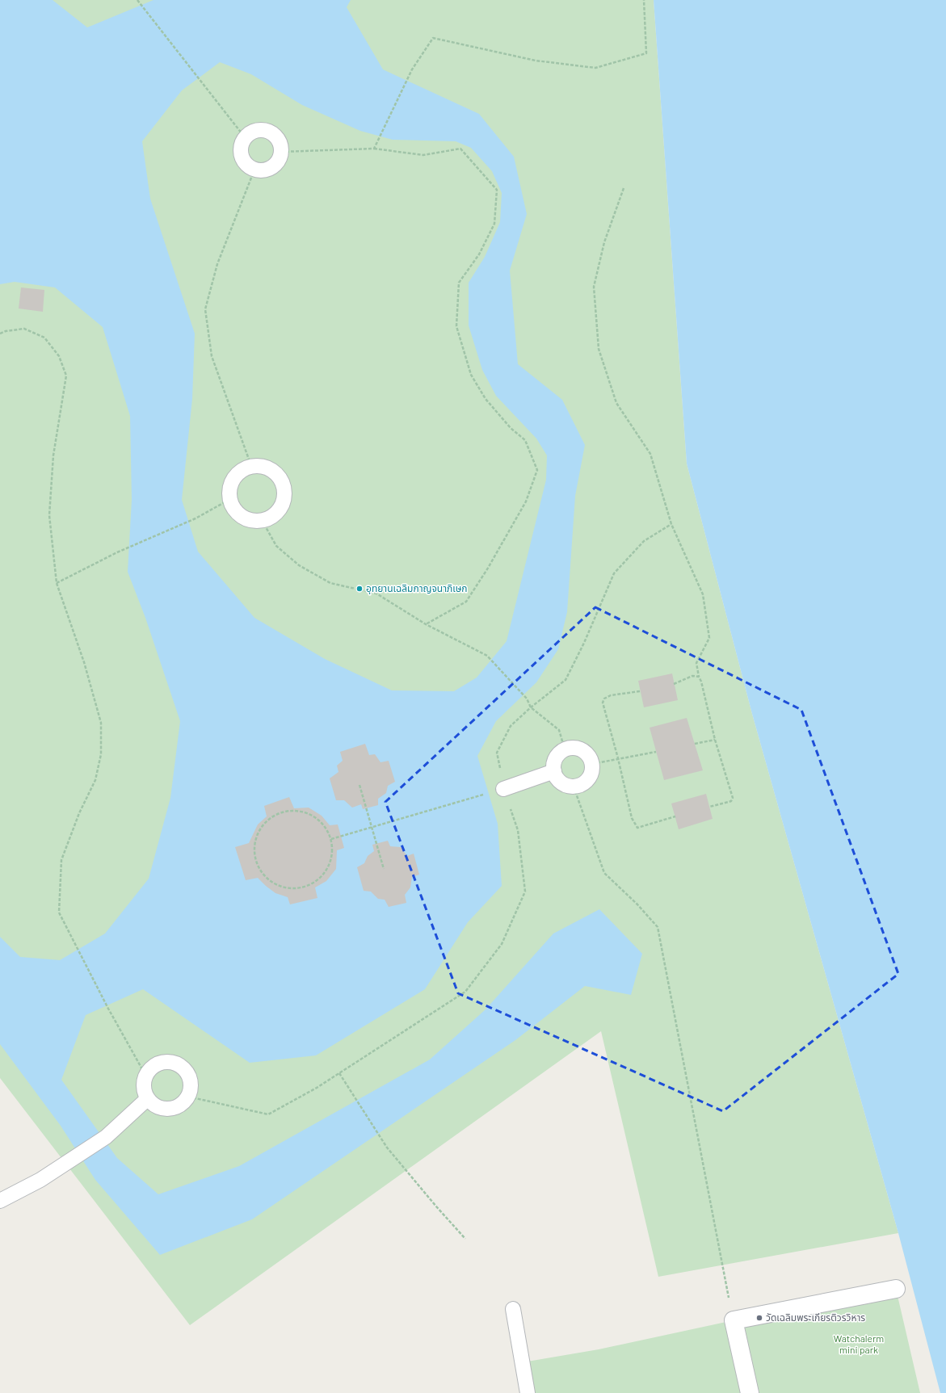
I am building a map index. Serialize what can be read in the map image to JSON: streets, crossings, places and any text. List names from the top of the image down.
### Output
{
  "parks": ["Watchalerm mini park"],
  "places": ["อุทยานเฉลิมกาญจนาภิเษก", "วัดเฉลิมพระเกียรติวรวิหาร"]
}
